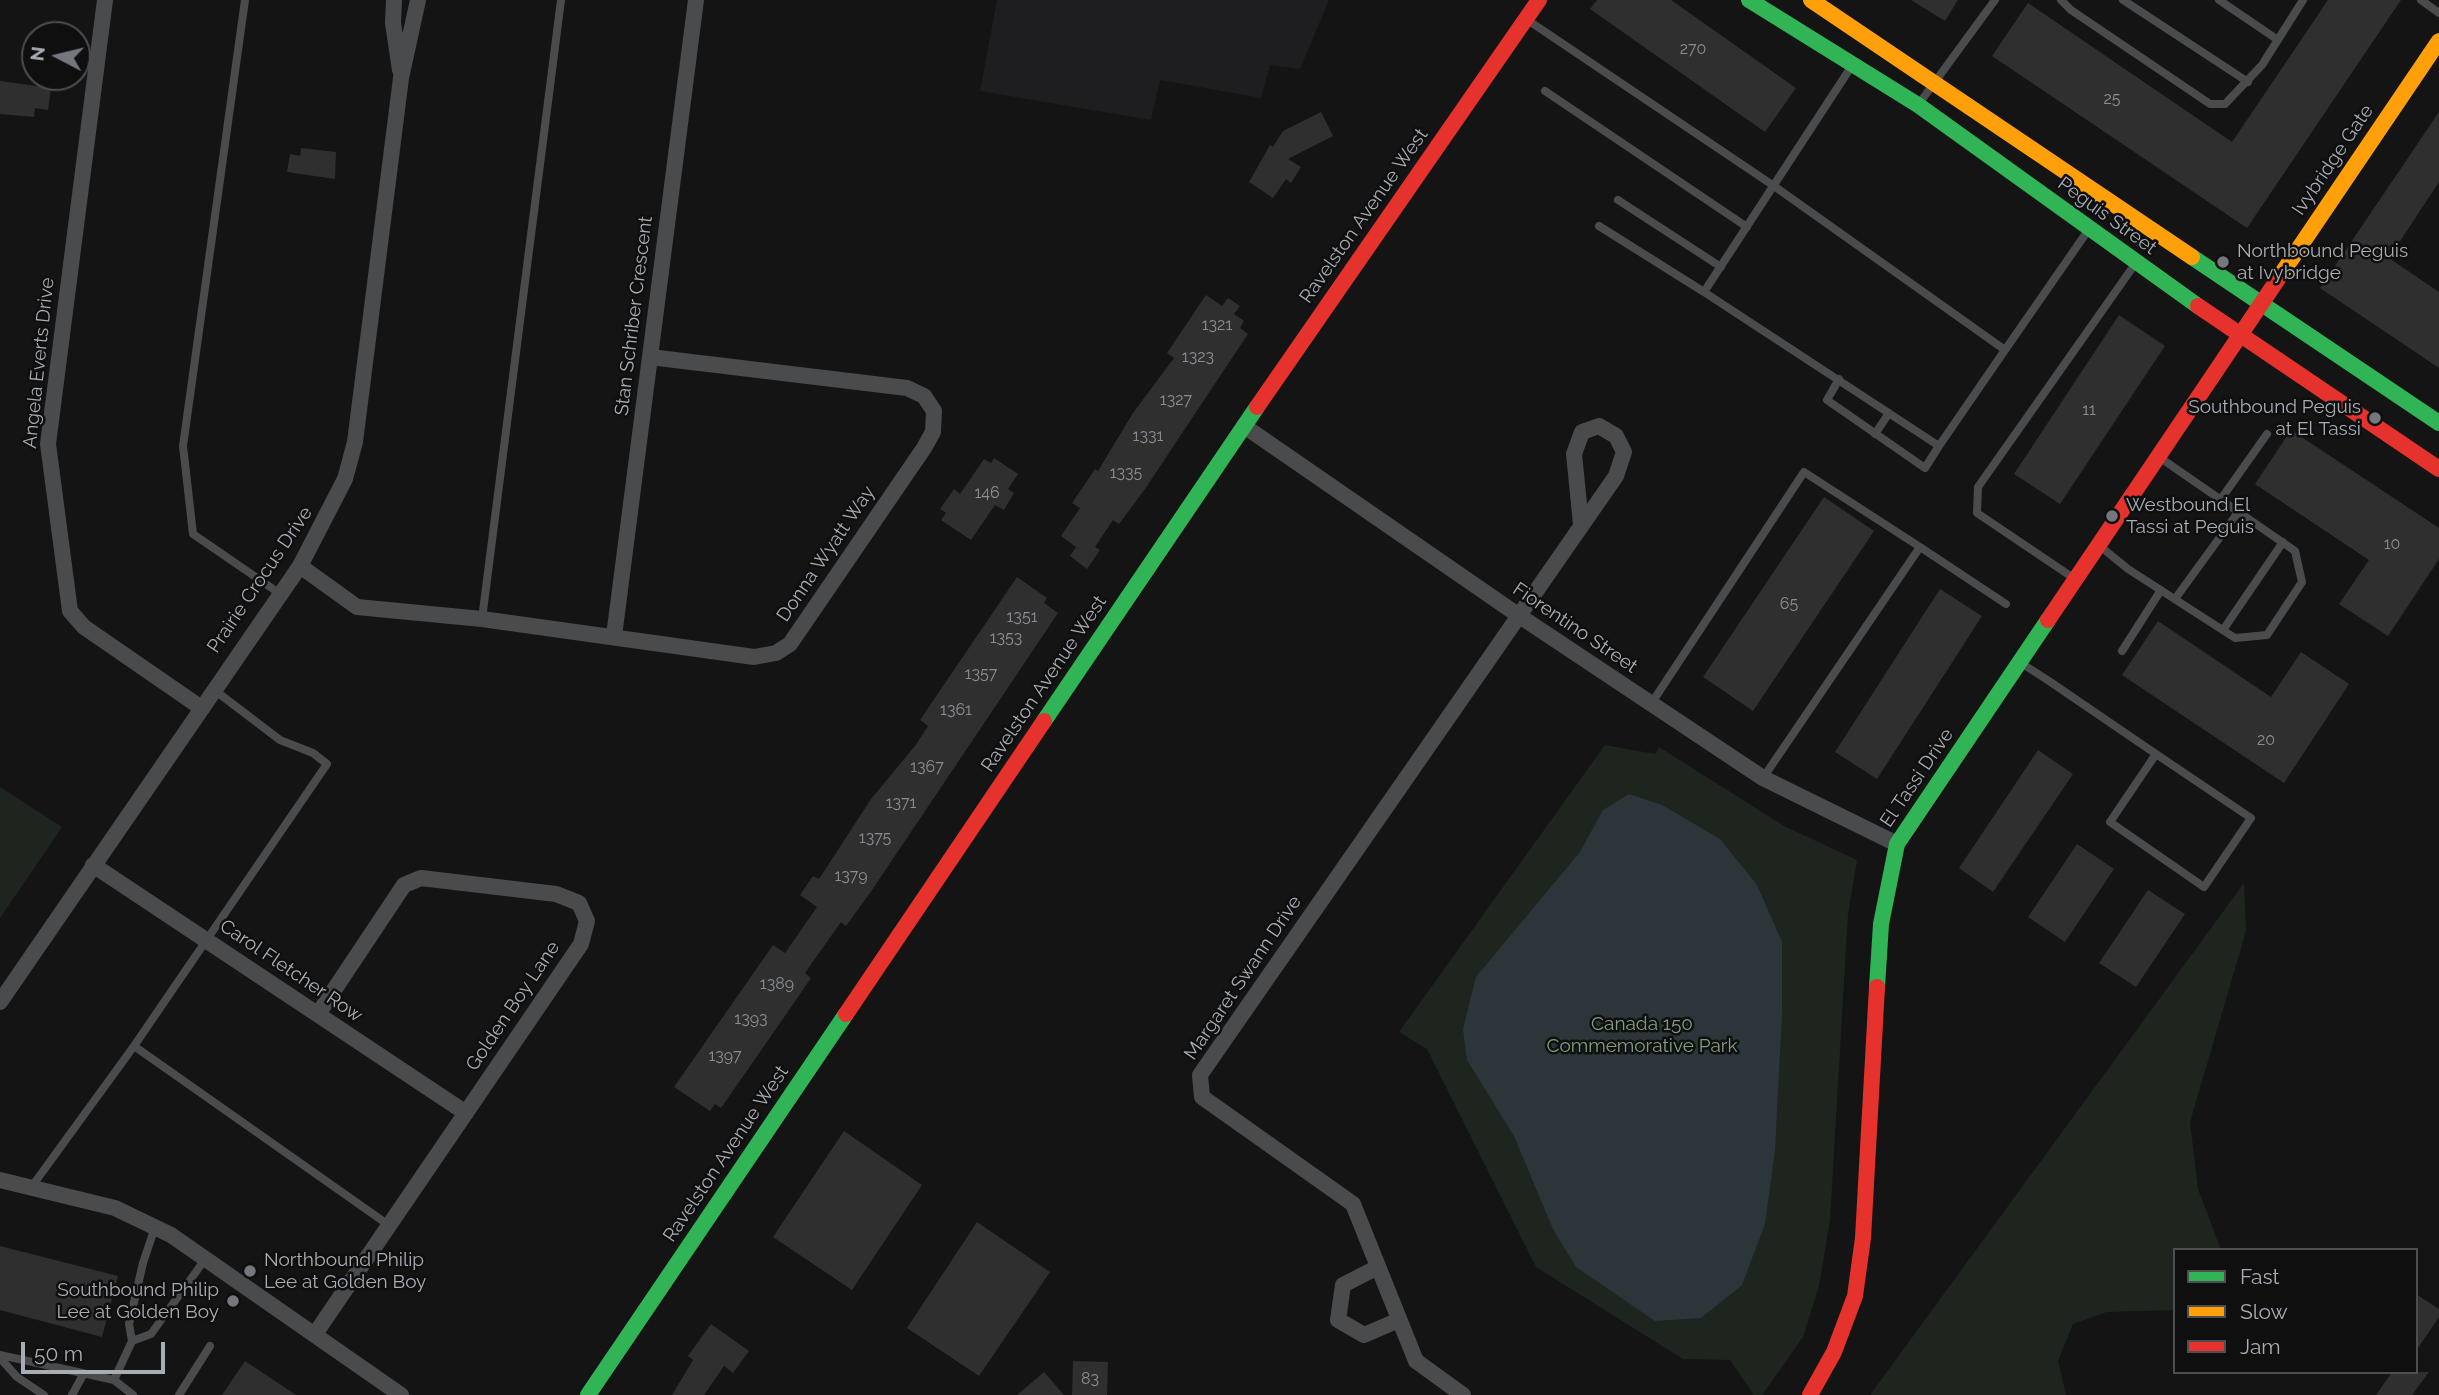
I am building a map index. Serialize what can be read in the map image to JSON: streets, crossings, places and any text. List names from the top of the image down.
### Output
{
  "streets": {
    "street": [
      "Ivybridge Gate",
      "Ravelston Avenue West",
      "Peguis Street",
      "Stan Schriber Crescent",
      "Angela Everts Drive",
      "Donna Wyatt Way",
      "Prairie Crocus Drive",
      "Fiorentino Street",
      "El Tassi Drive",
      "Carol Fletcher Row",
      "Margaret Swann Drive",
      "Golden Boy Lane"
    ]
  },
  "crossings": [
    ["Ivybridge Gate", "Peguis Street"],
    ["Ivybridge Gate", "El Tassi Drive"],
    ["Ravelston Avenue West", "Fiorentino Street"],
    ["Peguis Street", "El Tassi Drive"],
    ["Stan Schriber Crescent", "Donna Wyatt Way"],
    ["Angela Everts Drive", "Prairie Crocus Drive"],
    ["Donna Wyatt Way", "Prairie Crocus Drive"],
    ["Prairie Crocus Drive", "Carol Fletcher Row"],
    ["Fiorentino Street", "El Tassi Drive"],
    ["Fiorentino Street", "Margaret Swann Drive"],
    ["Carol Fletcher Row", "Golden Boy Lane"]
  ],
  "parks": ["Canada 150 Commemorative Park"],
  "places": [
    "Northbound Peguis at Ivybridge",
    "Southbound Peguis at El Tassi",
    "Westbound El Tassi at Peguis",
    "Northbound Philip Lee at Golden Boy",
    "Southbound Philip Lee at Golden Boy"
  ],
  "house_numbers": [
    "270",
    "25",
    "1321",
    "1323",
    "1327",
    "11",
    "1331",
    "1335",
    "146",
    "10",
    "65",
    "1351",
    "1353",
    "1357",
    "1361",
    "20",
    "1367",
    "1371",
    "1375",
    "1379",
    "1389",
    "1393",
    "1397",
    "83"
  ],
  "legend": ["Fast", "Slow", "Jam"],
  "scale_bar": "50 m",
  "north": "left"
}
